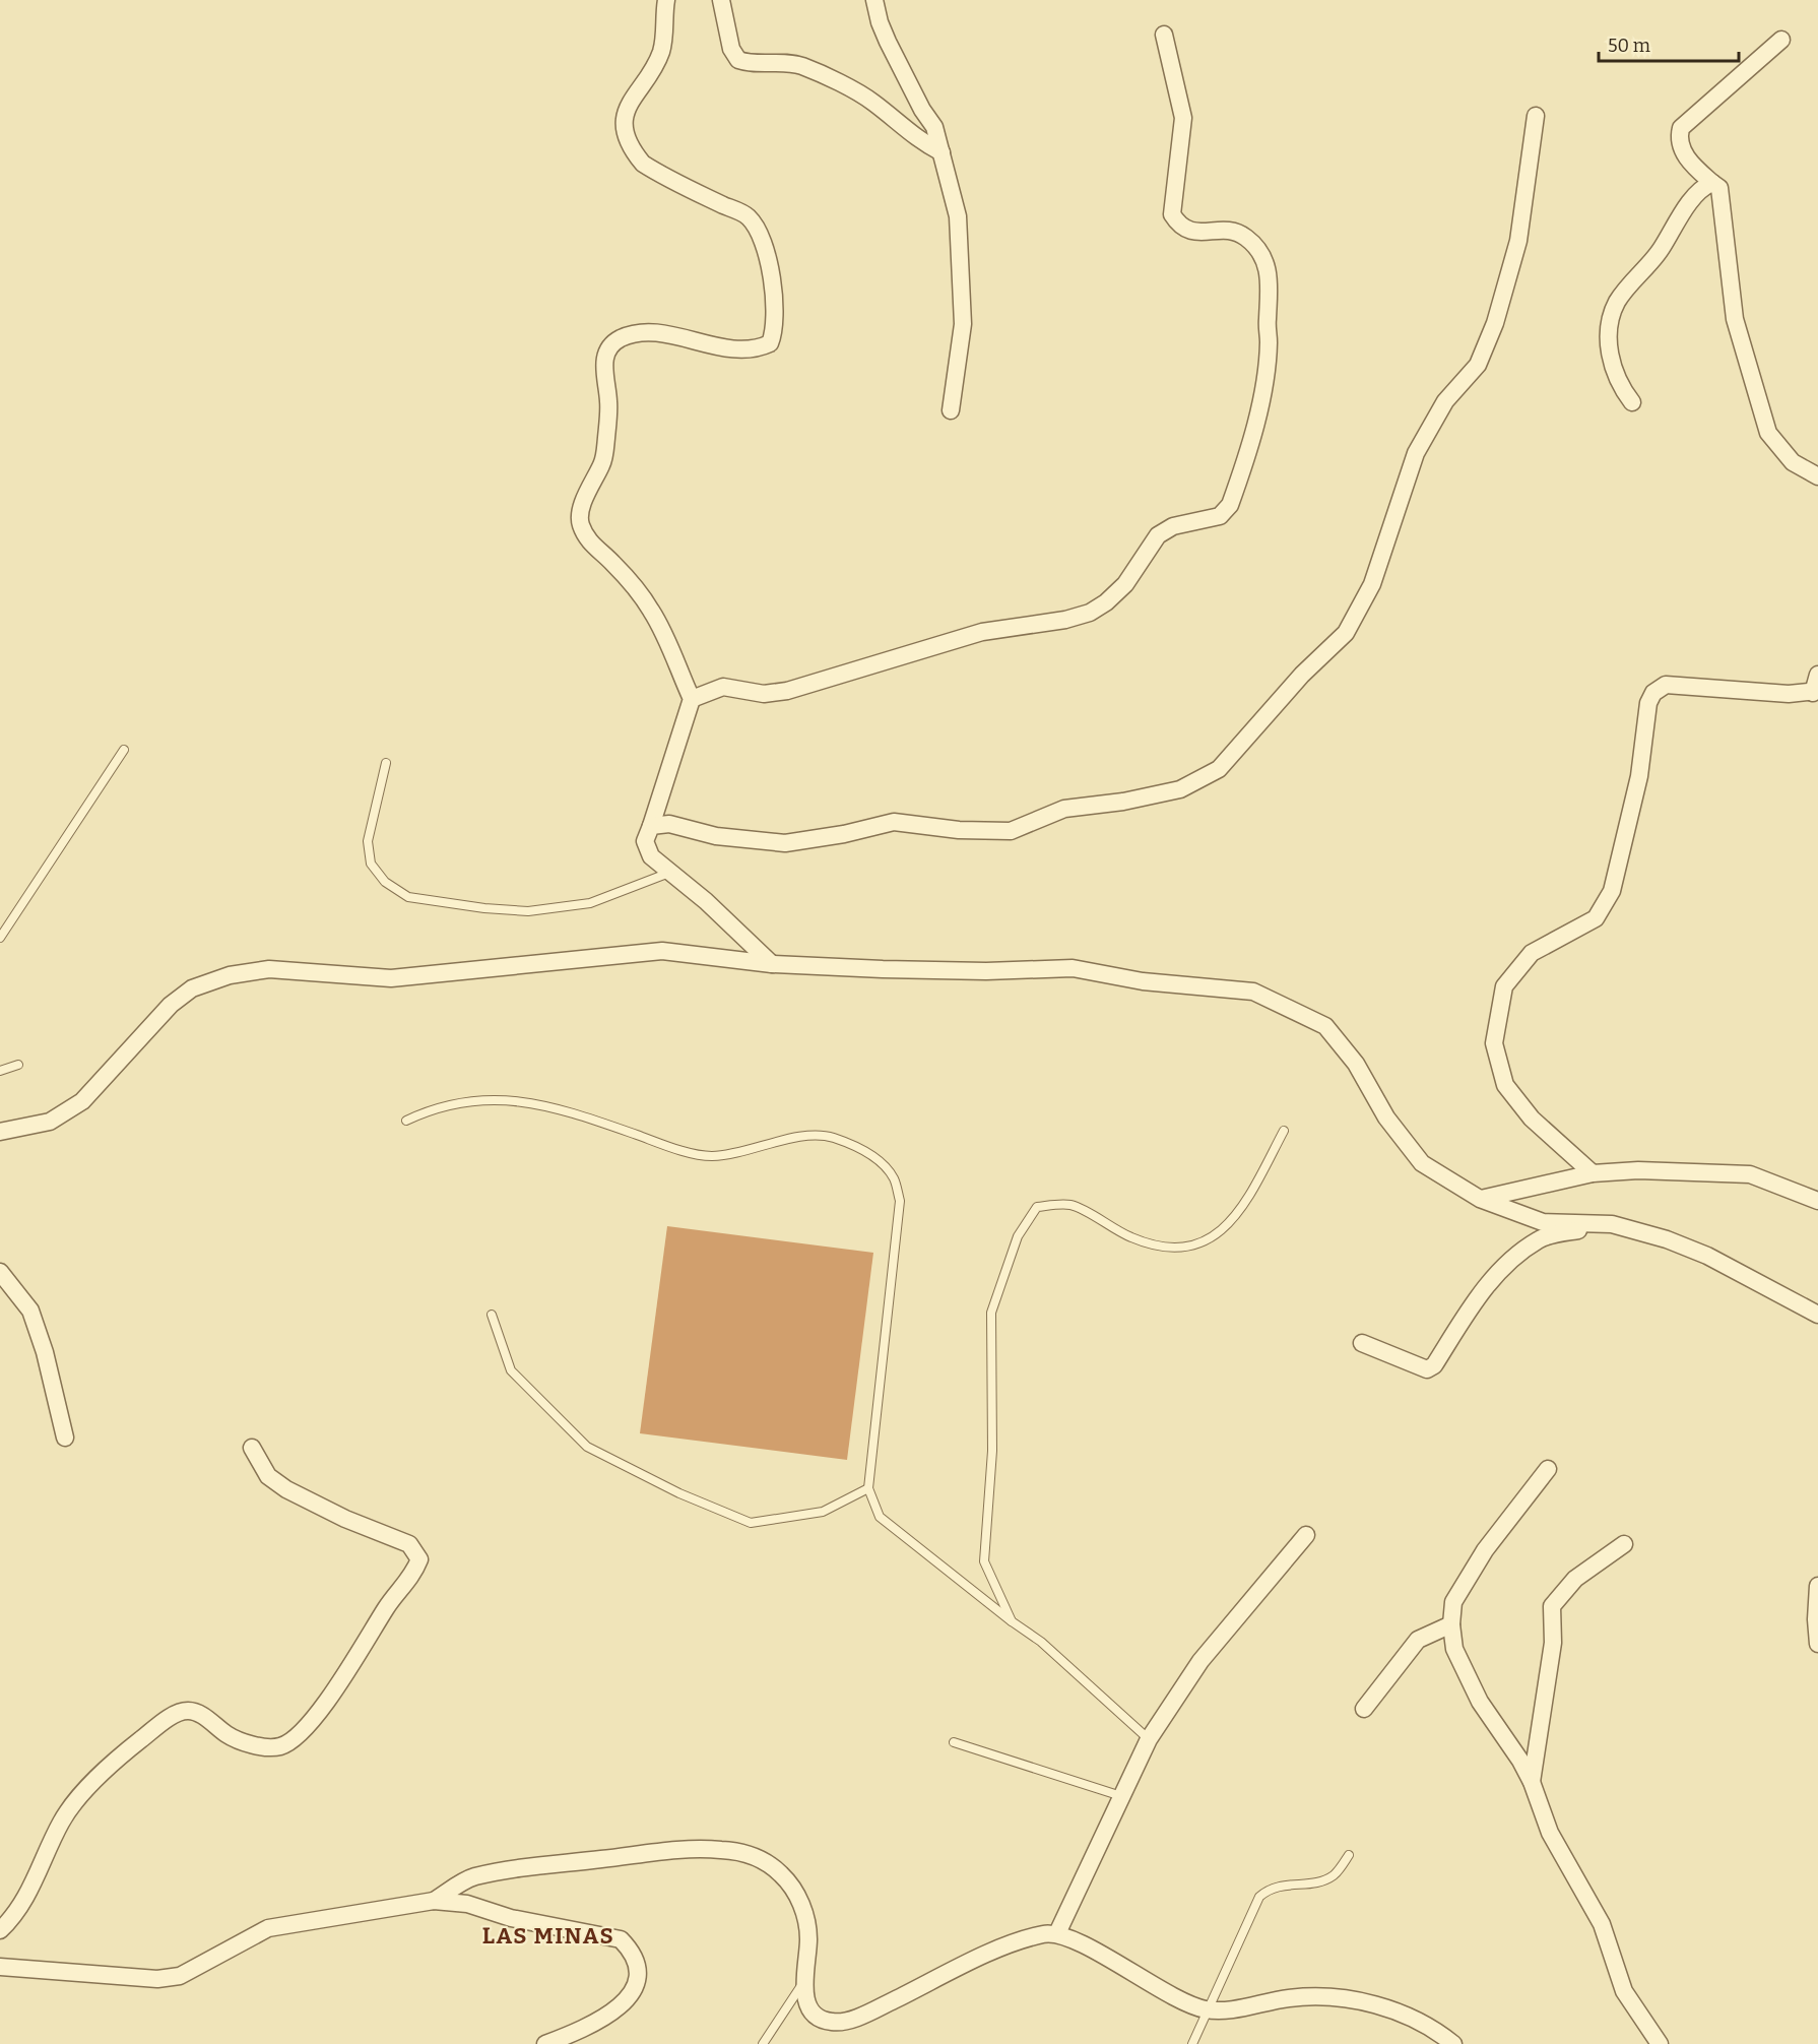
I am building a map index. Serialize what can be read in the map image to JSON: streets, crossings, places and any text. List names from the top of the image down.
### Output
{
  "districts": ["LAS MINAS"],
  "scale_bar": "50 m"
}
